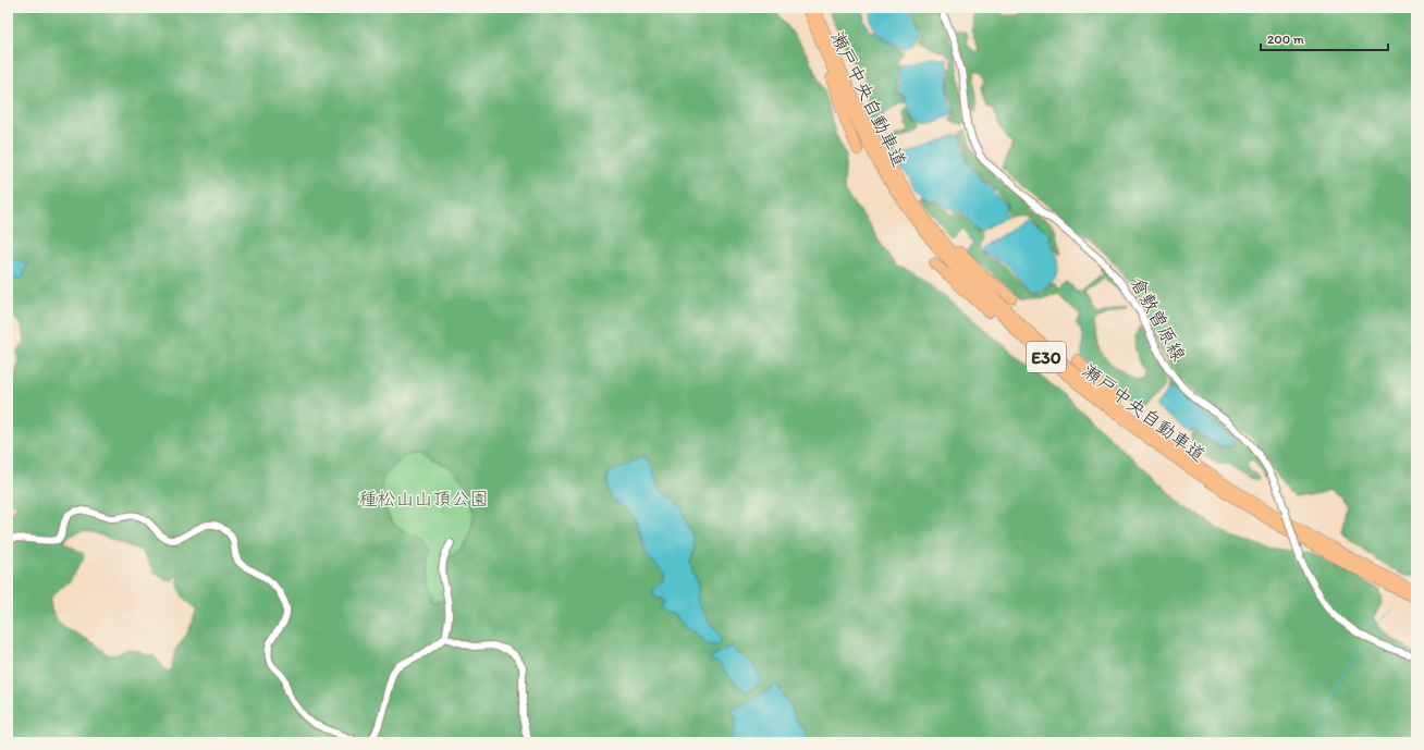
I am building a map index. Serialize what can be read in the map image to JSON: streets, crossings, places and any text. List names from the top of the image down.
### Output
{
  "streets": {
    "highway": ["瀬戸中央自動車道", "E30"],
    "street": ["倉敷曽原線"]
  },
  "parks": ["種松山山頂公園"],
  "scale_bar": "200 m"
}
